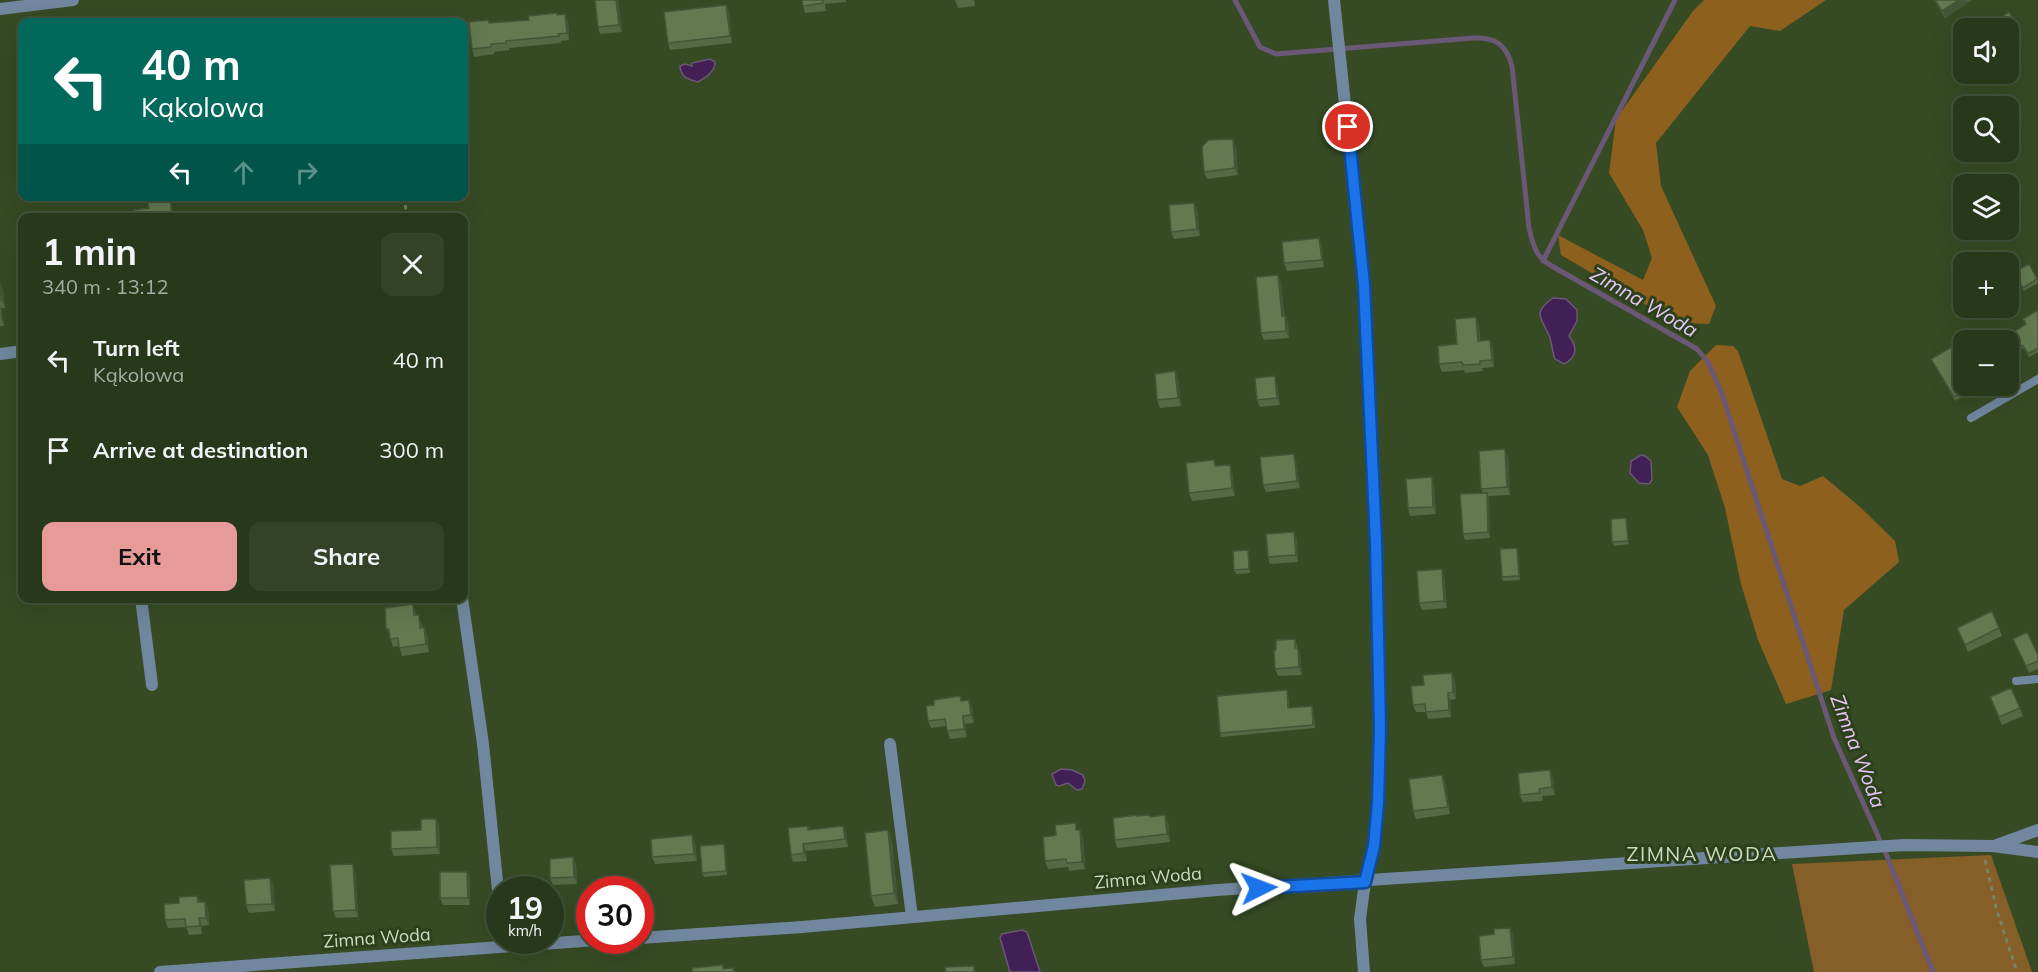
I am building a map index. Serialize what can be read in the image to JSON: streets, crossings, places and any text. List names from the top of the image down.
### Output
{
  "streets": {
    "street": ["Zimna Woda"]
  },
  "districts": ["ZIMNA WODA"],
  "water": ["Zimna Woda"],
  "page": {
    "map_buttons": ["+", "−"],
    "turn": ["40 m", "Kąkolowa"],
    "heading": ["1 min", "340 m · 13:12"],
    "list": [
      {
        "name": "Turn left",
        "note": "Kąkolowa",
        "value": "40 m"
      },
      {
        "name": "Arrive at destination",
        "value": "300 m"
      }
    ],
    "buttons": ["Exit", "Share"],
    "speed": "19 km/h",
    "limit": "30"
  }
}
